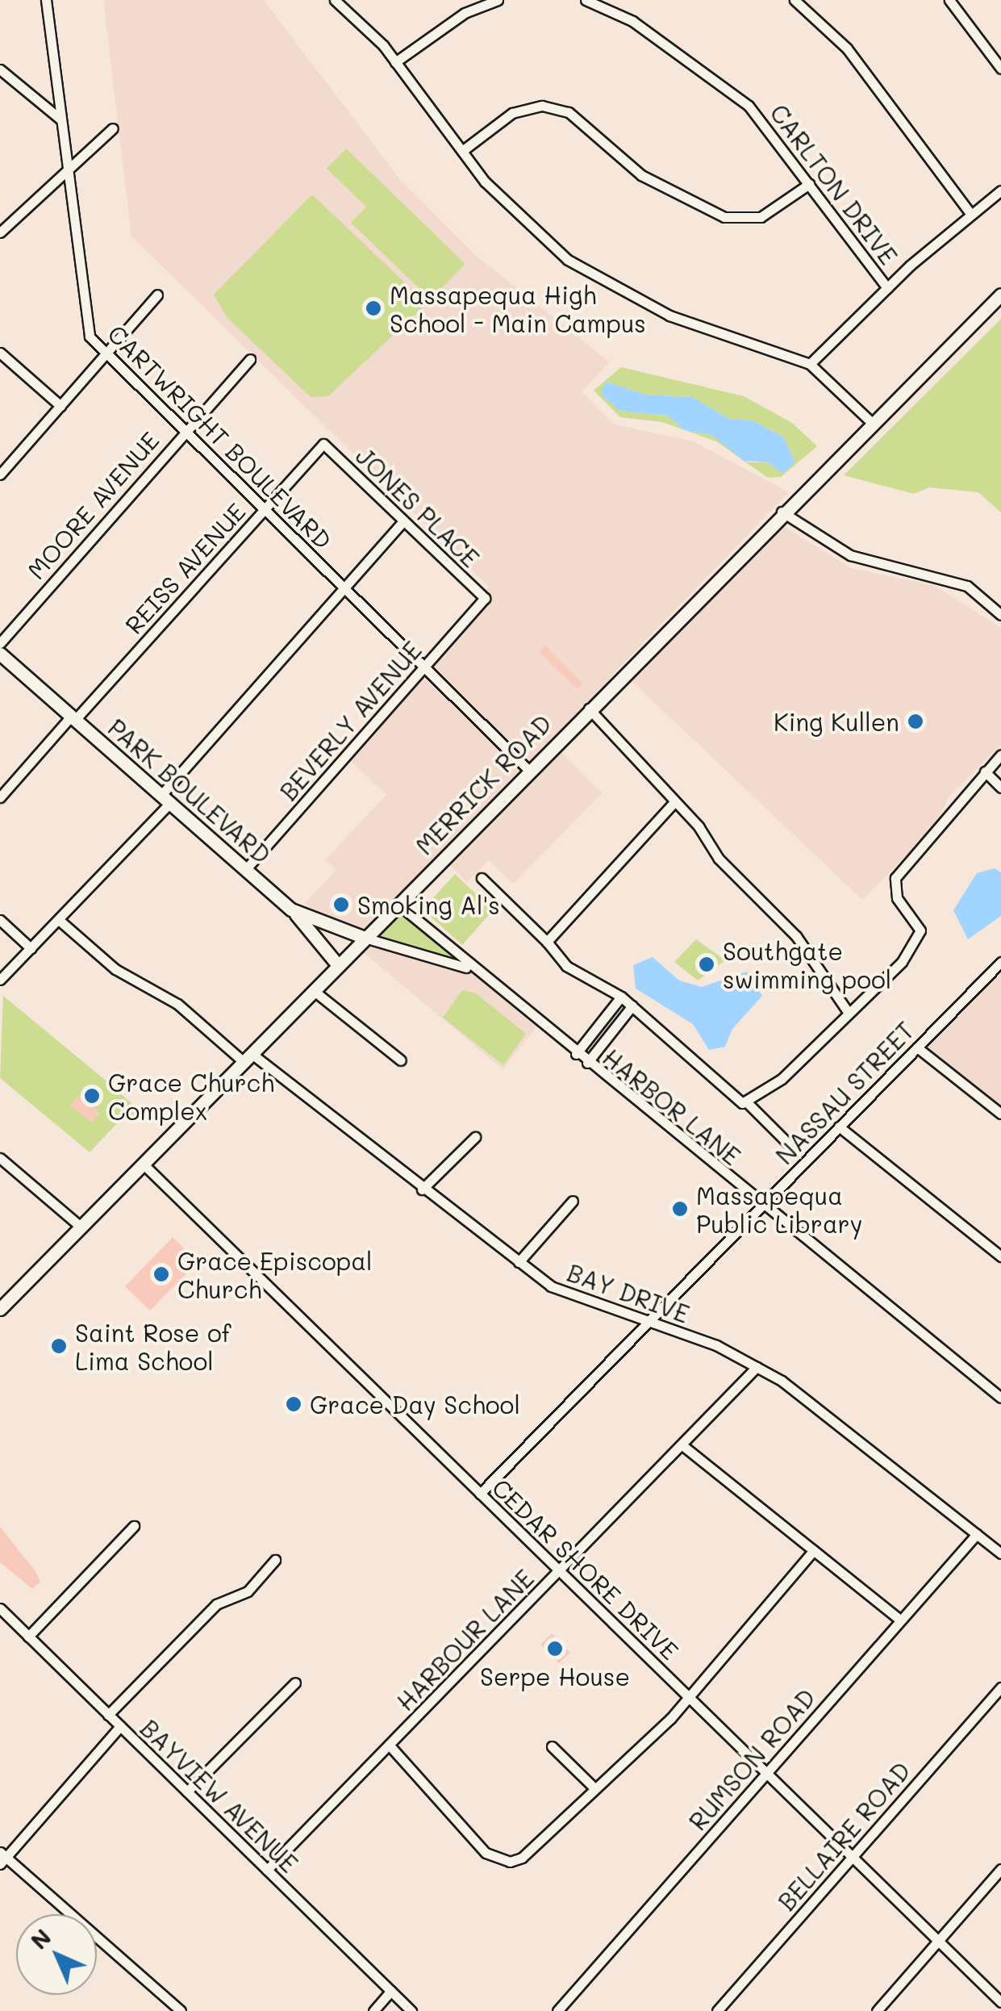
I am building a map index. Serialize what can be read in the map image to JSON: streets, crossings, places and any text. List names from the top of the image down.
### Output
{
  "streets": {
    "main road": ["MERRICK ROAD", "PARK BOULEVARD"],
    "street": [
      "CARLTON DRIVE",
      "CARTWRIGHT BOULEVARD",
      "MOORE AVENUE",
      "JONES PLACE",
      "REISS AVENUE",
      "BEVERLY AVENUE",
      "NASSAU STREET",
      "HARBOR LANE",
      "BAY DRIVE",
      "CEDAR SHORE DRIVE",
      "HARBOUR LANE",
      "RUMSON ROAD",
      "BAYVIEW AVENUE",
      "BELLAIRE ROAD"
    ]
  },
  "crossings": [
    ["CARTWRIGHT BOULEVARD", "MOORE AVENUE"],
    ["CARTWRIGHT BOULEVARD", "REISS AVENUE"],
    ["CARTWRIGHT BOULEVARD", "BEVERLY AVENUE"],
    ["CARTWRIGHT BOULEVARD", "MERRICK ROAD"],
    ["JONES PLACE", "REISS AVENUE"],
    ["JONES PLACE", "BEVERLY AVENUE"],
    ["REISS AVENUE", "PARK BOULEVARD"],
    ["BEVERLY AVENUE", "PARK BOULEVARD"],
    ["MERRICK ROAD", "PARK BOULEVARD"],
    ["MERRICK ROAD", "HARBOR LANE"],
    ["MERRICK ROAD", "BAY DRIVE"],
    ["MERRICK ROAD", "CEDAR SHORE DRIVE"],
    ["PARK BOULEVARD", "HARBOR LANE"],
    ["NASSAU STREET", "HARBOR LANE"],
    ["NASSAU STREET", "BAY DRIVE"],
    ["NASSAU STREET", "CEDAR SHORE DRIVE"],
    ["BAY DRIVE", "HARBOUR LANE"],
    ["BAY DRIVE", "RUMSON ROAD"],
    ["CEDAR SHORE DRIVE", "HARBOUR LANE"],
    ["CEDAR SHORE DRIVE", "RUMSON ROAD"],
    ["CEDAR SHORE DRIVE", "BELLAIRE ROAD"],
    ["HARBOUR LANE", "BAYVIEW AVENUE"]
  ],
  "places": [
    "Massapequa High School - Main Campus",
    "King Kullen",
    "Smoking Al's",
    "Southgate swimming pool",
    "Grace Church Complex",
    "Massapequa Public Library",
    "Grace Episcopal Church",
    "Saint Rose of Lima School",
    "Grace Day School",
    "Serpe House"
  ],
  "north": "top left"
}
